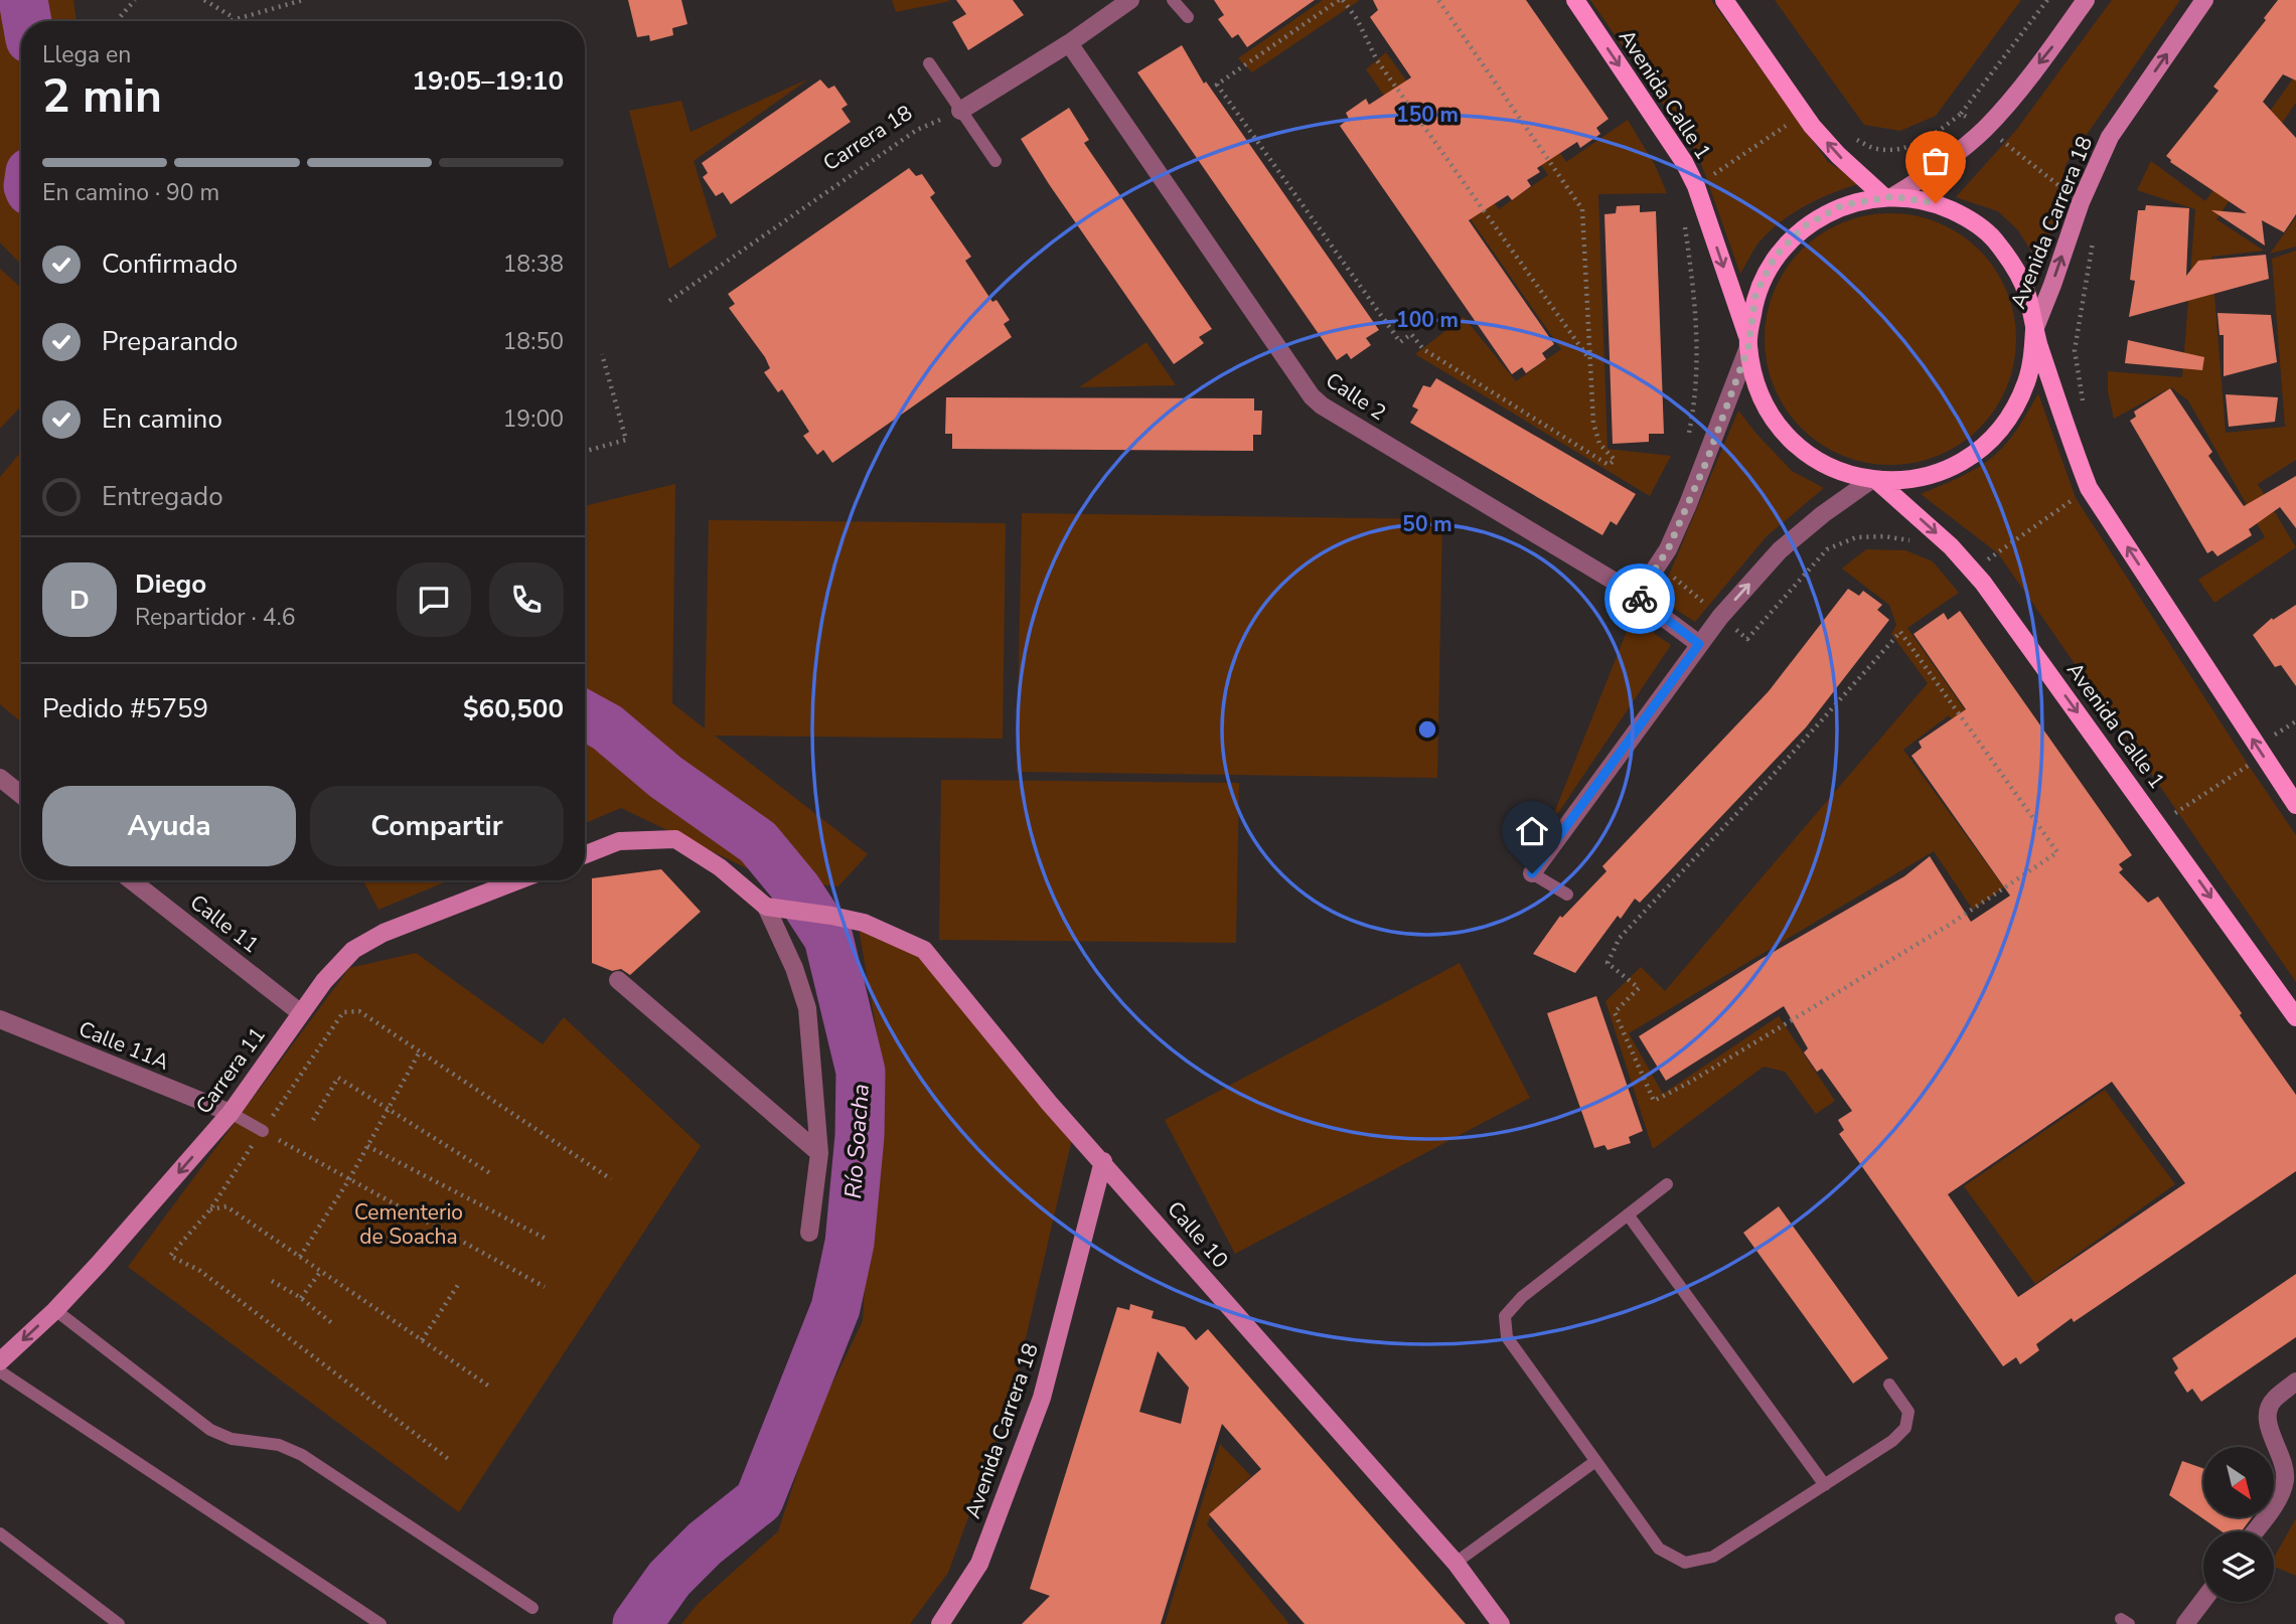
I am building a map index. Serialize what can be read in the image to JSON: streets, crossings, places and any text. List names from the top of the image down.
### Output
{
  "streets": {
    "main road": ["Avenida Calle 1", "Avenida Carrera 18"],
    "street": [
      "Calle 2",
      "Calle 11",
      "Calle 11A",
      "Carrera 11",
      "Calle 10"
    ],
    "path": ["Carrera 18"]
  },
  "crossings": [
    ["Avenida Calle 1", "Avenida Carrera 18"],
    ["Avenida Carrera 18", "Calle 10"],
    ["Calle 11", "Carrera 11"],
    ["Calle 11A", "Carrera 11"]
  ],
  "one_way": ["Carrera 11"],
  "water": ["Río Soacha"],
  "parks": ["Cementerio de Soacha"],
  "north": "bottom right",
  "page": {
    "heading": ["2 min", "Llega en", "19:05–19:10"],
    "panel": [
      "Diego",
      "Repartidor · 4.6",
      "Pedido #5759",
      "$60,500"
    ],
    "bar": "En camino · 90 m",
    "list": [
      ["Confirmado", "18:38"],
      ["Preparando", "18:50"],
      ["En camino", "19:00"],
      "Entregado"
    ],
    "round": "D",
    "buttons": ["Ayuda", "Compartir"]
  },
  "rings": ["150 m", "100 m", "50 m"]
}
